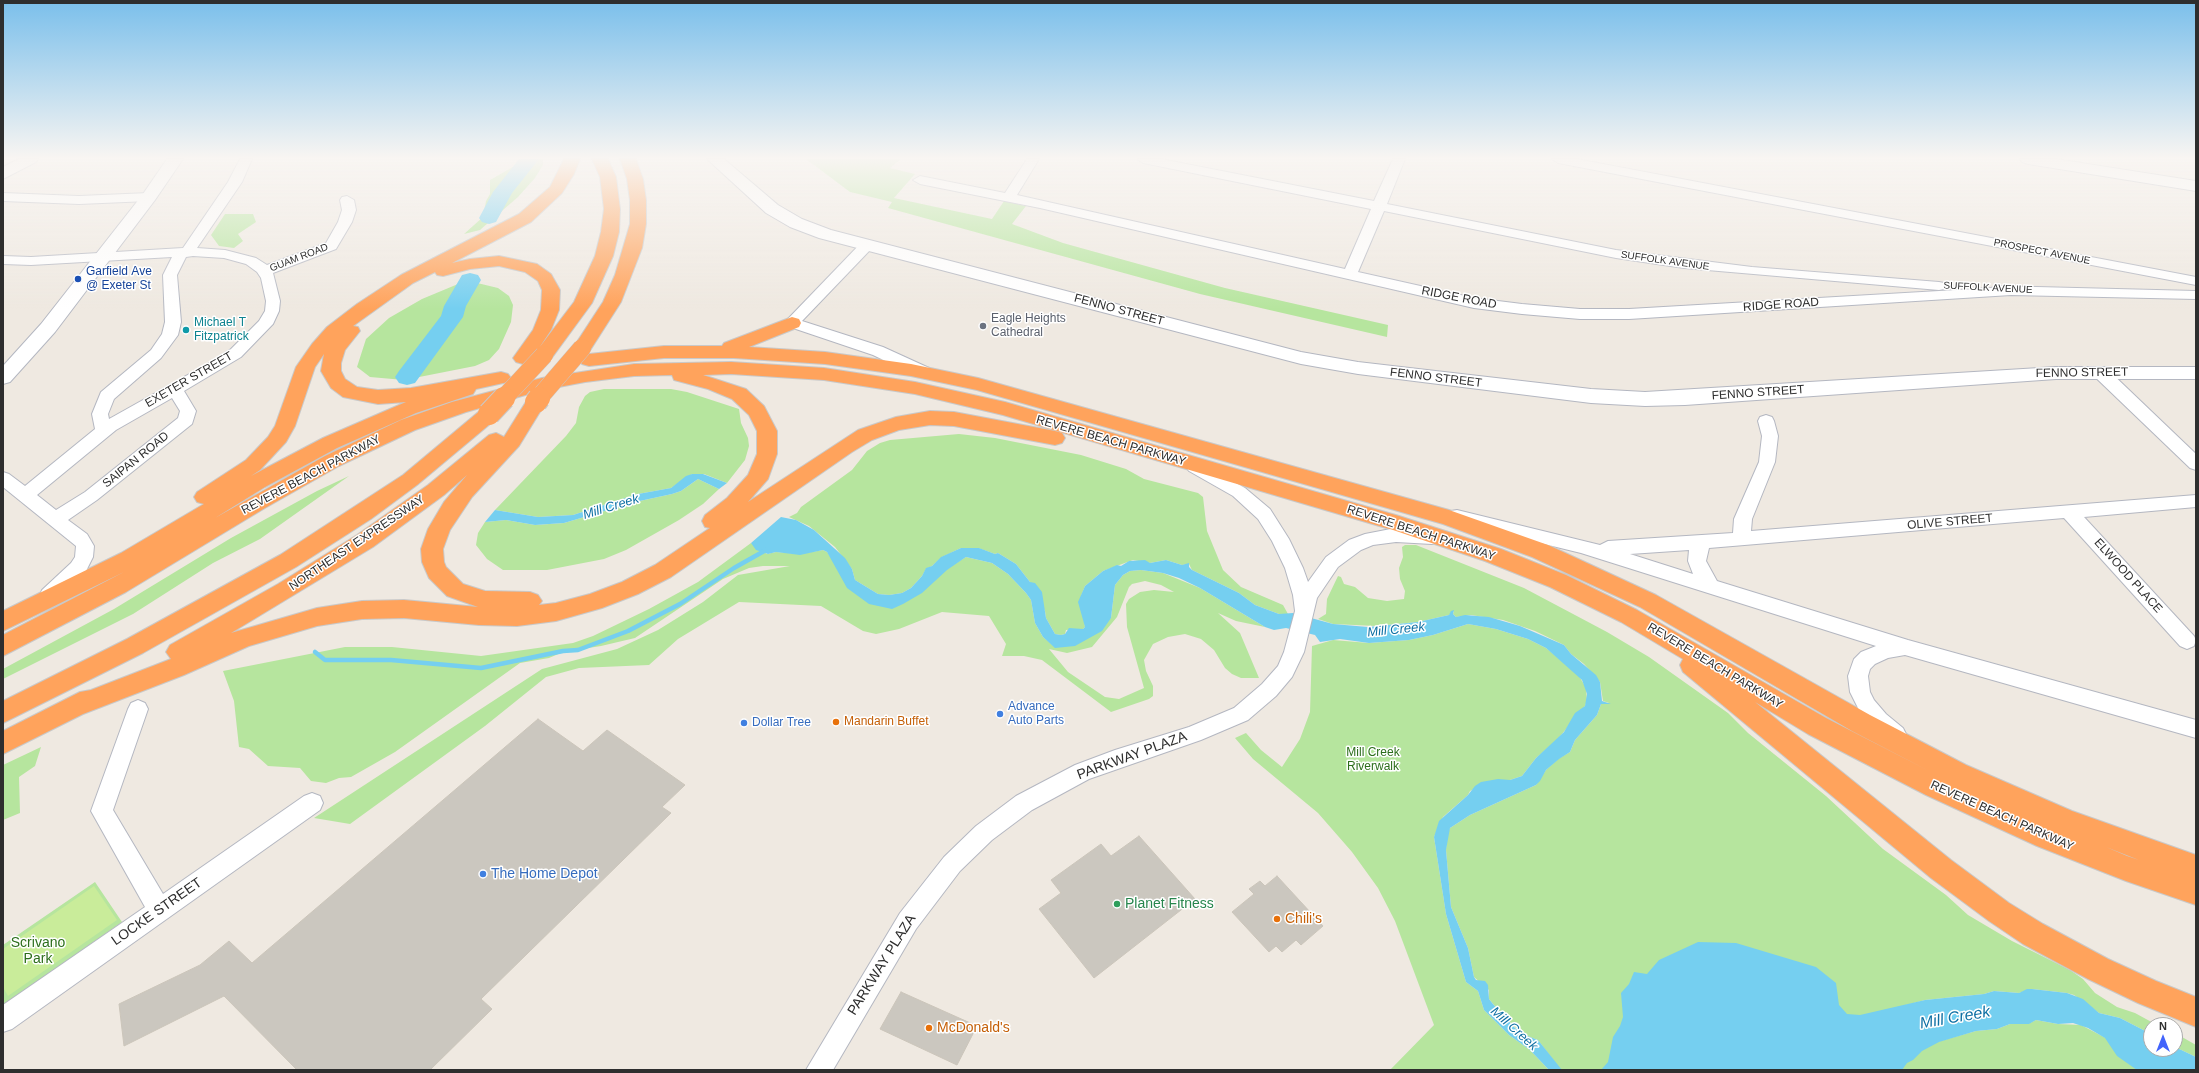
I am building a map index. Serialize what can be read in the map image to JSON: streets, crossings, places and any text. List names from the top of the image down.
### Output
{
  "streets": {
    "highway": ["REVERE BEACH PARKWAY", "NORTHEAST EXPRESSWAY"],
    "street": [
      "PROSPECT AVENUE",
      "GUAM ROAD",
      "SUFFOLK AVENUE",
      "RIDGE ROAD",
      "FENNO STREET",
      "EXETER STREET",
      "SAIPAN ROAD",
      "OLIVE STREET",
      "ELWOOD PLACE",
      "PARKWAY PLAZA",
      "LOCKE STREET"
    ]
  },
  "crossings": [
    ["GUAM ROAD", "EXETER STREET"],
    ["SUFFOLK AVENUE", "RIDGE ROAD"],
    ["EXETER STREET", "SAIPAN ROAD"],
    ["REVERE BEACH PARKWAY", "OLIVE STREET"],
    ["OLIVE STREET", "ELWOOD PLACE"]
  ],
  "water": ["Mill Creek"],
  "parks": ["Mill Creek Riverwalk", "Scrivano Park"],
  "places": [
    "Garfield Ave @ Exeter St",
    "Eagle Heights Cathedral",
    "Michael T Fitzpatrick",
    "Advance Auto Parts",
    "Mandarin Buffet",
    "Dollar Tree",
    "The Home Depot",
    "Planet Fitness",
    "Chili's",
    "McDonald's"
  ],
  "north": "top"
}
